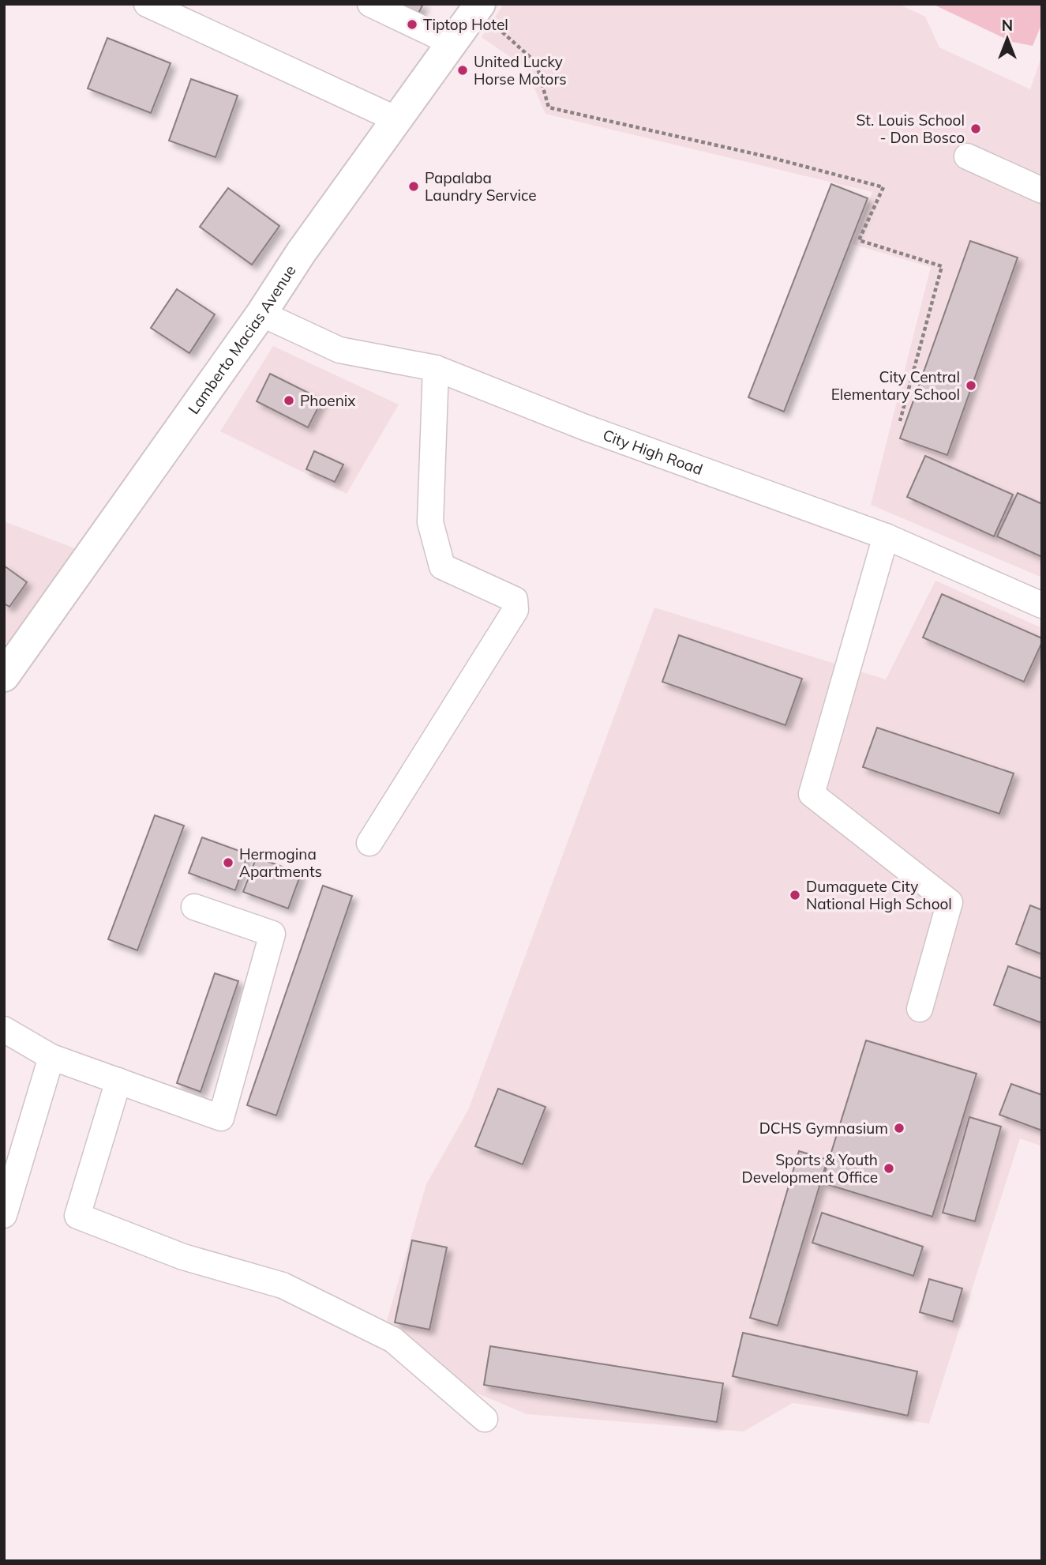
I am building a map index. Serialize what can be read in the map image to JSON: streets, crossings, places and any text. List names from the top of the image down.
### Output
{
  "streets": {
    "main road": ["Lamberto Macias Avenue"],
    "street": ["City High Road"]
  },
  "crossings": [
    ["Lamberto Macias Avenue", "City High Road"]
  ],
  "places": [
    "Tiptop Hotel",
    "United Lucky Horse Motors",
    "St. Louis School - Don Bosco",
    "Papalaba Laundry Service",
    "City Central Elementary School",
    "Phoenix",
    "Hermogina Apartments",
    "Dumaguete City National High School",
    "DCHS Gymnasium",
    "Sports & Youth Development Office"
  ],
  "north": "top"
}
